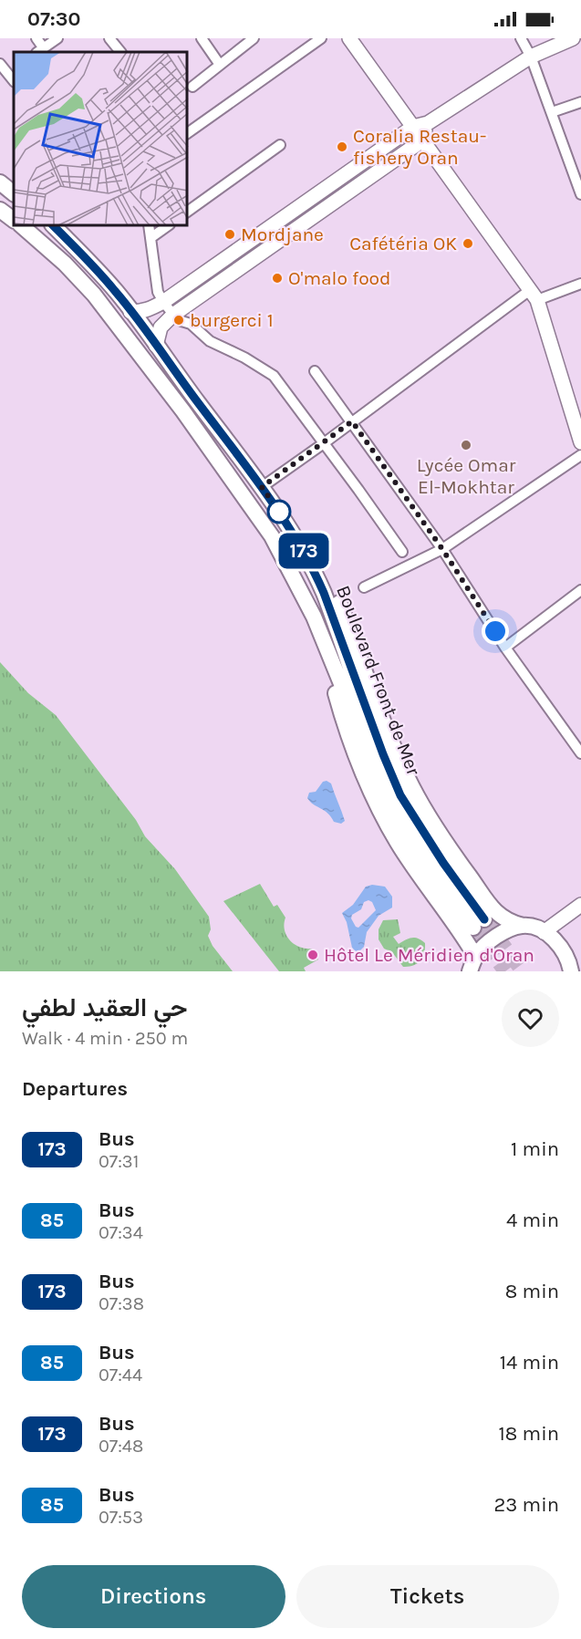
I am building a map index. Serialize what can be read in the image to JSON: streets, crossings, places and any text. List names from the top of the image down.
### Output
{
  "streets": {
    "main road": ["Boulevard Front de Mer"]
  },
  "places": [
    "Coralia Restau- fishery Oran",
    "Mordjane",
    "Cafétéria OK",
    "O'malo food",
    "burgerci 1",
    "Lycée Omar El-Mokhtar",
    "Hôtel Le Méridien d'Oran"
  ],
  "lines": ["bus line 173"],
  "page": {
    "status": "07:30",
    "on_map": "173",
    "heading": [
      ["حي العقيد لطفي", "Walk · 4 min · 250 m"],
      "Departures"
    ],
    "list": [
      {
        "mark": "173",
        "name": "Bus",
        "note": "07:31",
        "value": "1 min"
      },
      {
        "mark": "85",
        "name": "Bus",
        "note": "07:34",
        "value": "4 min"
      },
      {
        "mark": "173",
        "name": "Bus",
        "note": "07:38",
        "value": "8 min"
      },
      {
        "mark": "85",
        "name": "Bus",
        "note": "07:44",
        "value": "14 min"
      },
      {
        "mark": "173",
        "name": "Bus",
        "note": "07:48",
        "value": "18 min"
      },
      {
        "mark": "85",
        "name": "Bus",
        "note": "07:53",
        "value": "23 min"
      }
    ],
    "buttons": ["Directions", "Tickets"]
  }
}
